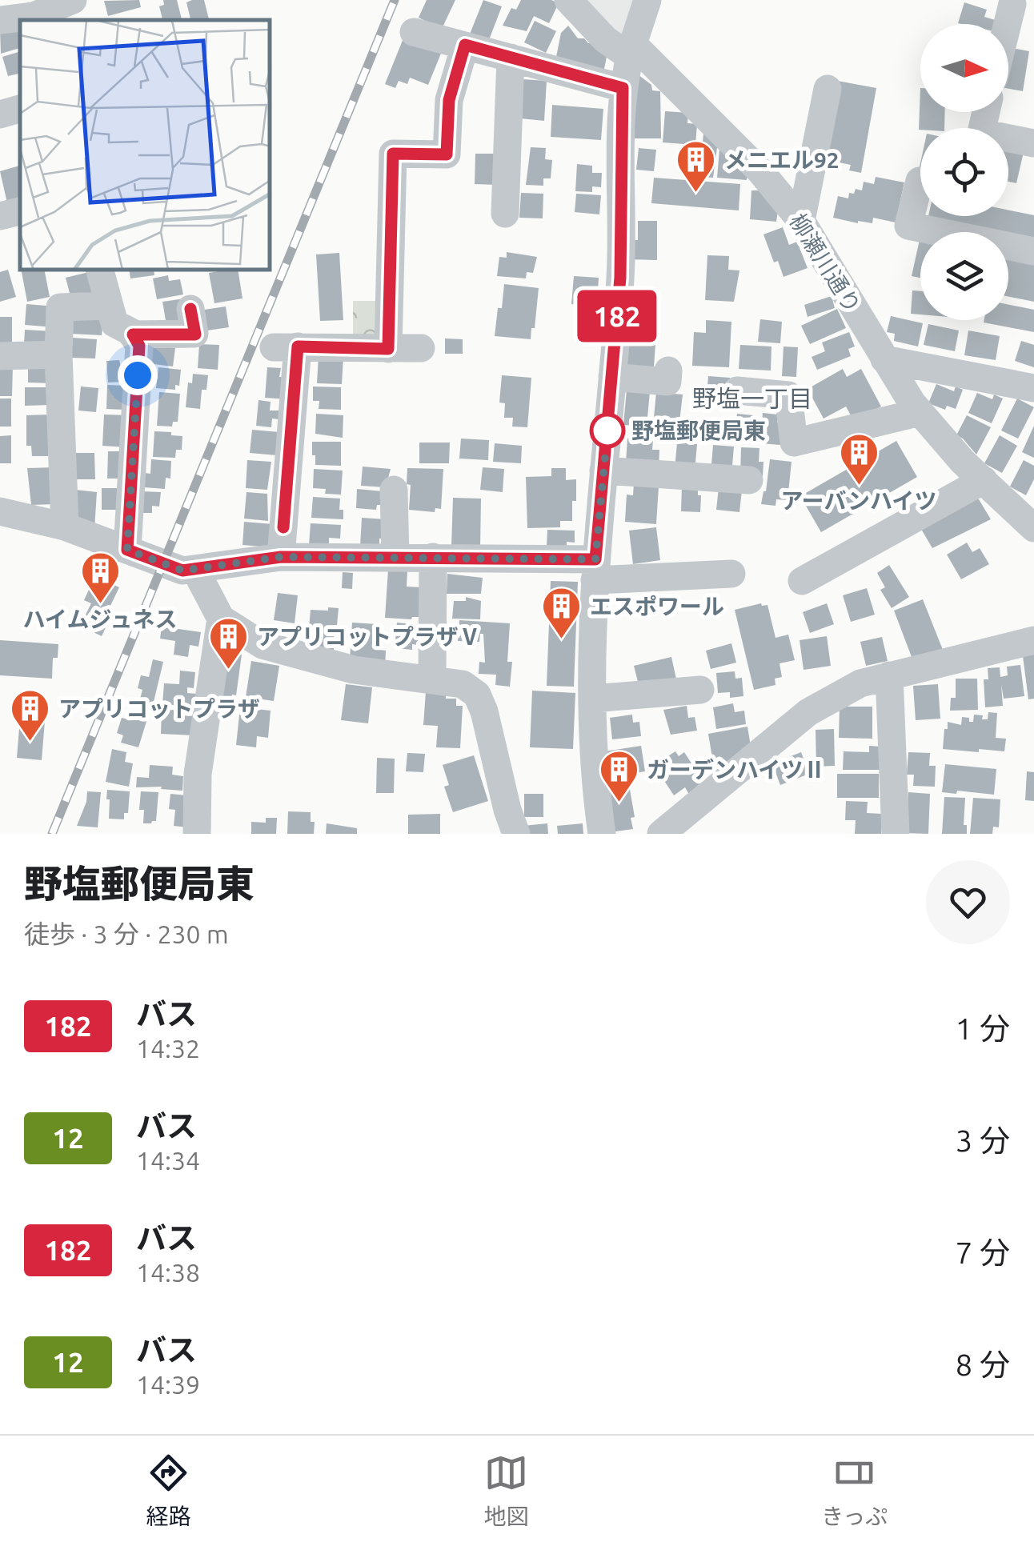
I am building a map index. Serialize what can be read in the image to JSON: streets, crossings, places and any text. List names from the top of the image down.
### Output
{
  "streets": {
    "street": ["柳瀬川通り"]
  },
  "districts": ["野塩一丁目"],
  "places": {
    "building": [
      "メニエル92",
      "アーバンハイツ",
      "ハイムジュネス",
      "エスポワール",
      "アプリコットプラザⅤ",
      "アプリコットプラザ",
      "ガーデンハイツⅡ"
    ],
    "other": ["野塩郵便局東"]
  },
  "lines": ["bus line 182"],
  "north": "right",
  "page": {
    "on_map": "182",
    "heading": ["野塩郵便局東", "徒歩 · 3 分 · 230 m"],
    "list": [
      {
        "mark": "182",
        "name": "バス",
        "note": "14:32",
        "value": "1 分"
      },
      {
        "mark": "12",
        "name": "バス",
        "note": "14:34",
        "value": "3 分"
      },
      {
        "mark": "182",
        "name": "バス",
        "note": "14:38",
        "value": "7 分"
      },
      {
        "mark": "12",
        "name": "バス",
        "note": "14:39",
        "value": "8 分"
      }
    ],
    "tabs": ["経路", "地図", "きっぷ"]
  }
}
